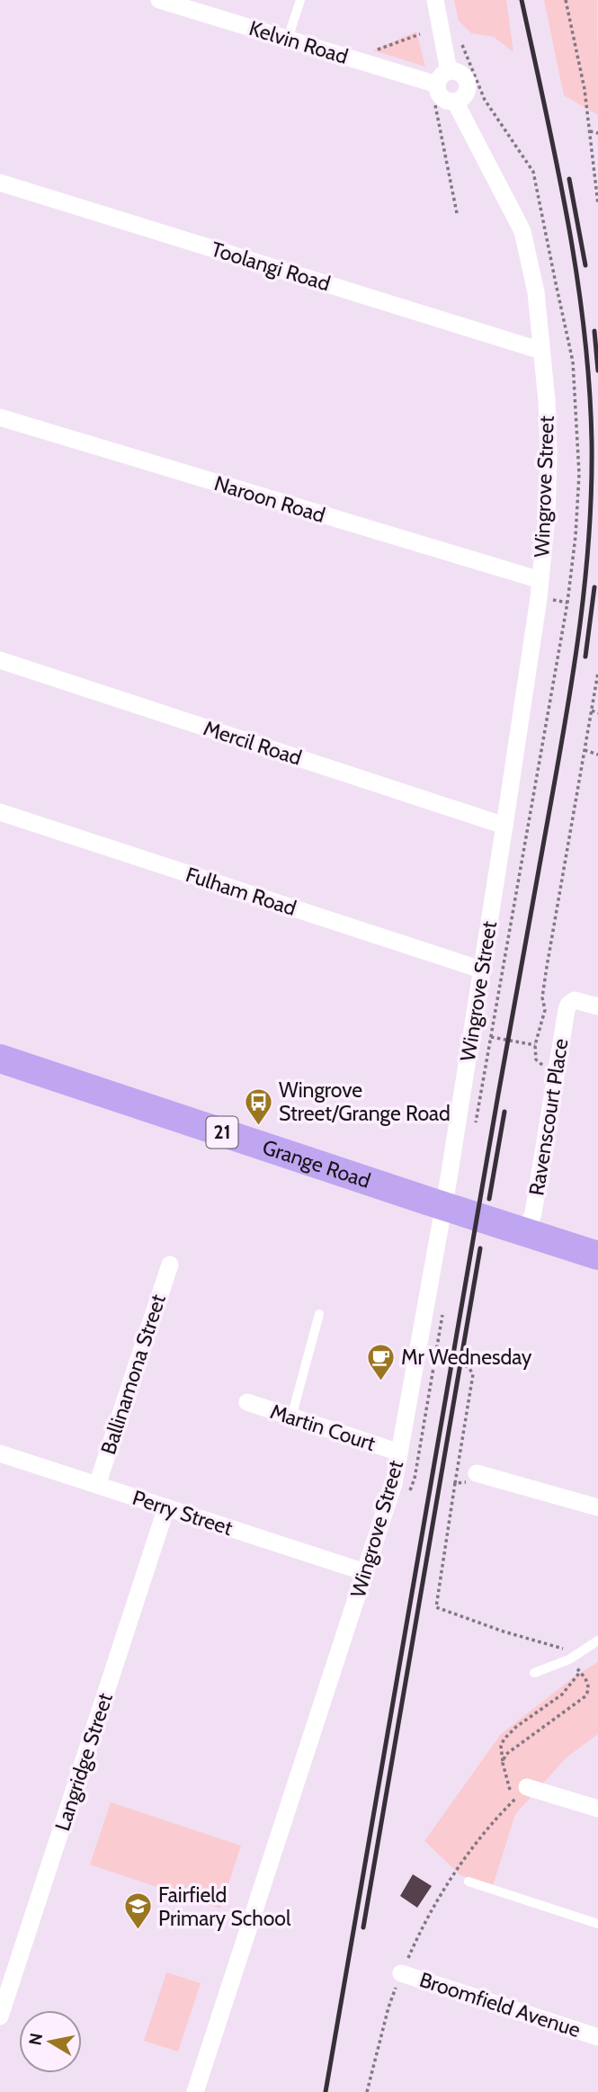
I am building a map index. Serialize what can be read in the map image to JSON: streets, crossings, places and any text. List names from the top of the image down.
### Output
{
  "streets": {
    "main road": ["21", "Grange Road"],
    "street": [
      "Kelvin Road",
      "Toolangi Road",
      "Wingrove Street",
      "Naroon Road",
      "Mercil Road",
      "Fulham Road",
      "Ravenscourt Place",
      "Ballinamona Street",
      "Martin Court",
      "Perry Street",
      "Langridge Street",
      "Broomfield Avenue"
    ]
  },
  "crossings": [
    ["Kelvin Road", "Wingrove Street"],
    ["Toolangi Road", "Wingrove Street"],
    ["Wingrove Street", "Naroon Road"],
    ["Wingrove Street", "Mercil Road"],
    ["Wingrove Street", "Fulham Road"],
    ["Wingrove Street", "Grange Road"],
    ["Wingrove Street", "Martin Court"],
    ["Wingrove Street", "Perry Street"],
    ["Ravenscourt Place", "Grange Road"],
    ["Ballinamona Street", "Perry Street"],
    ["Perry Street", "Langridge Street"]
  ],
  "places": {
    "bus stop": ["Wingrove Street/Grange Road"],
    "cafe": ["Mr Wednesday"],
    "school or university": ["Fairfield Primary School"]
  },
  "north": "left"
}
